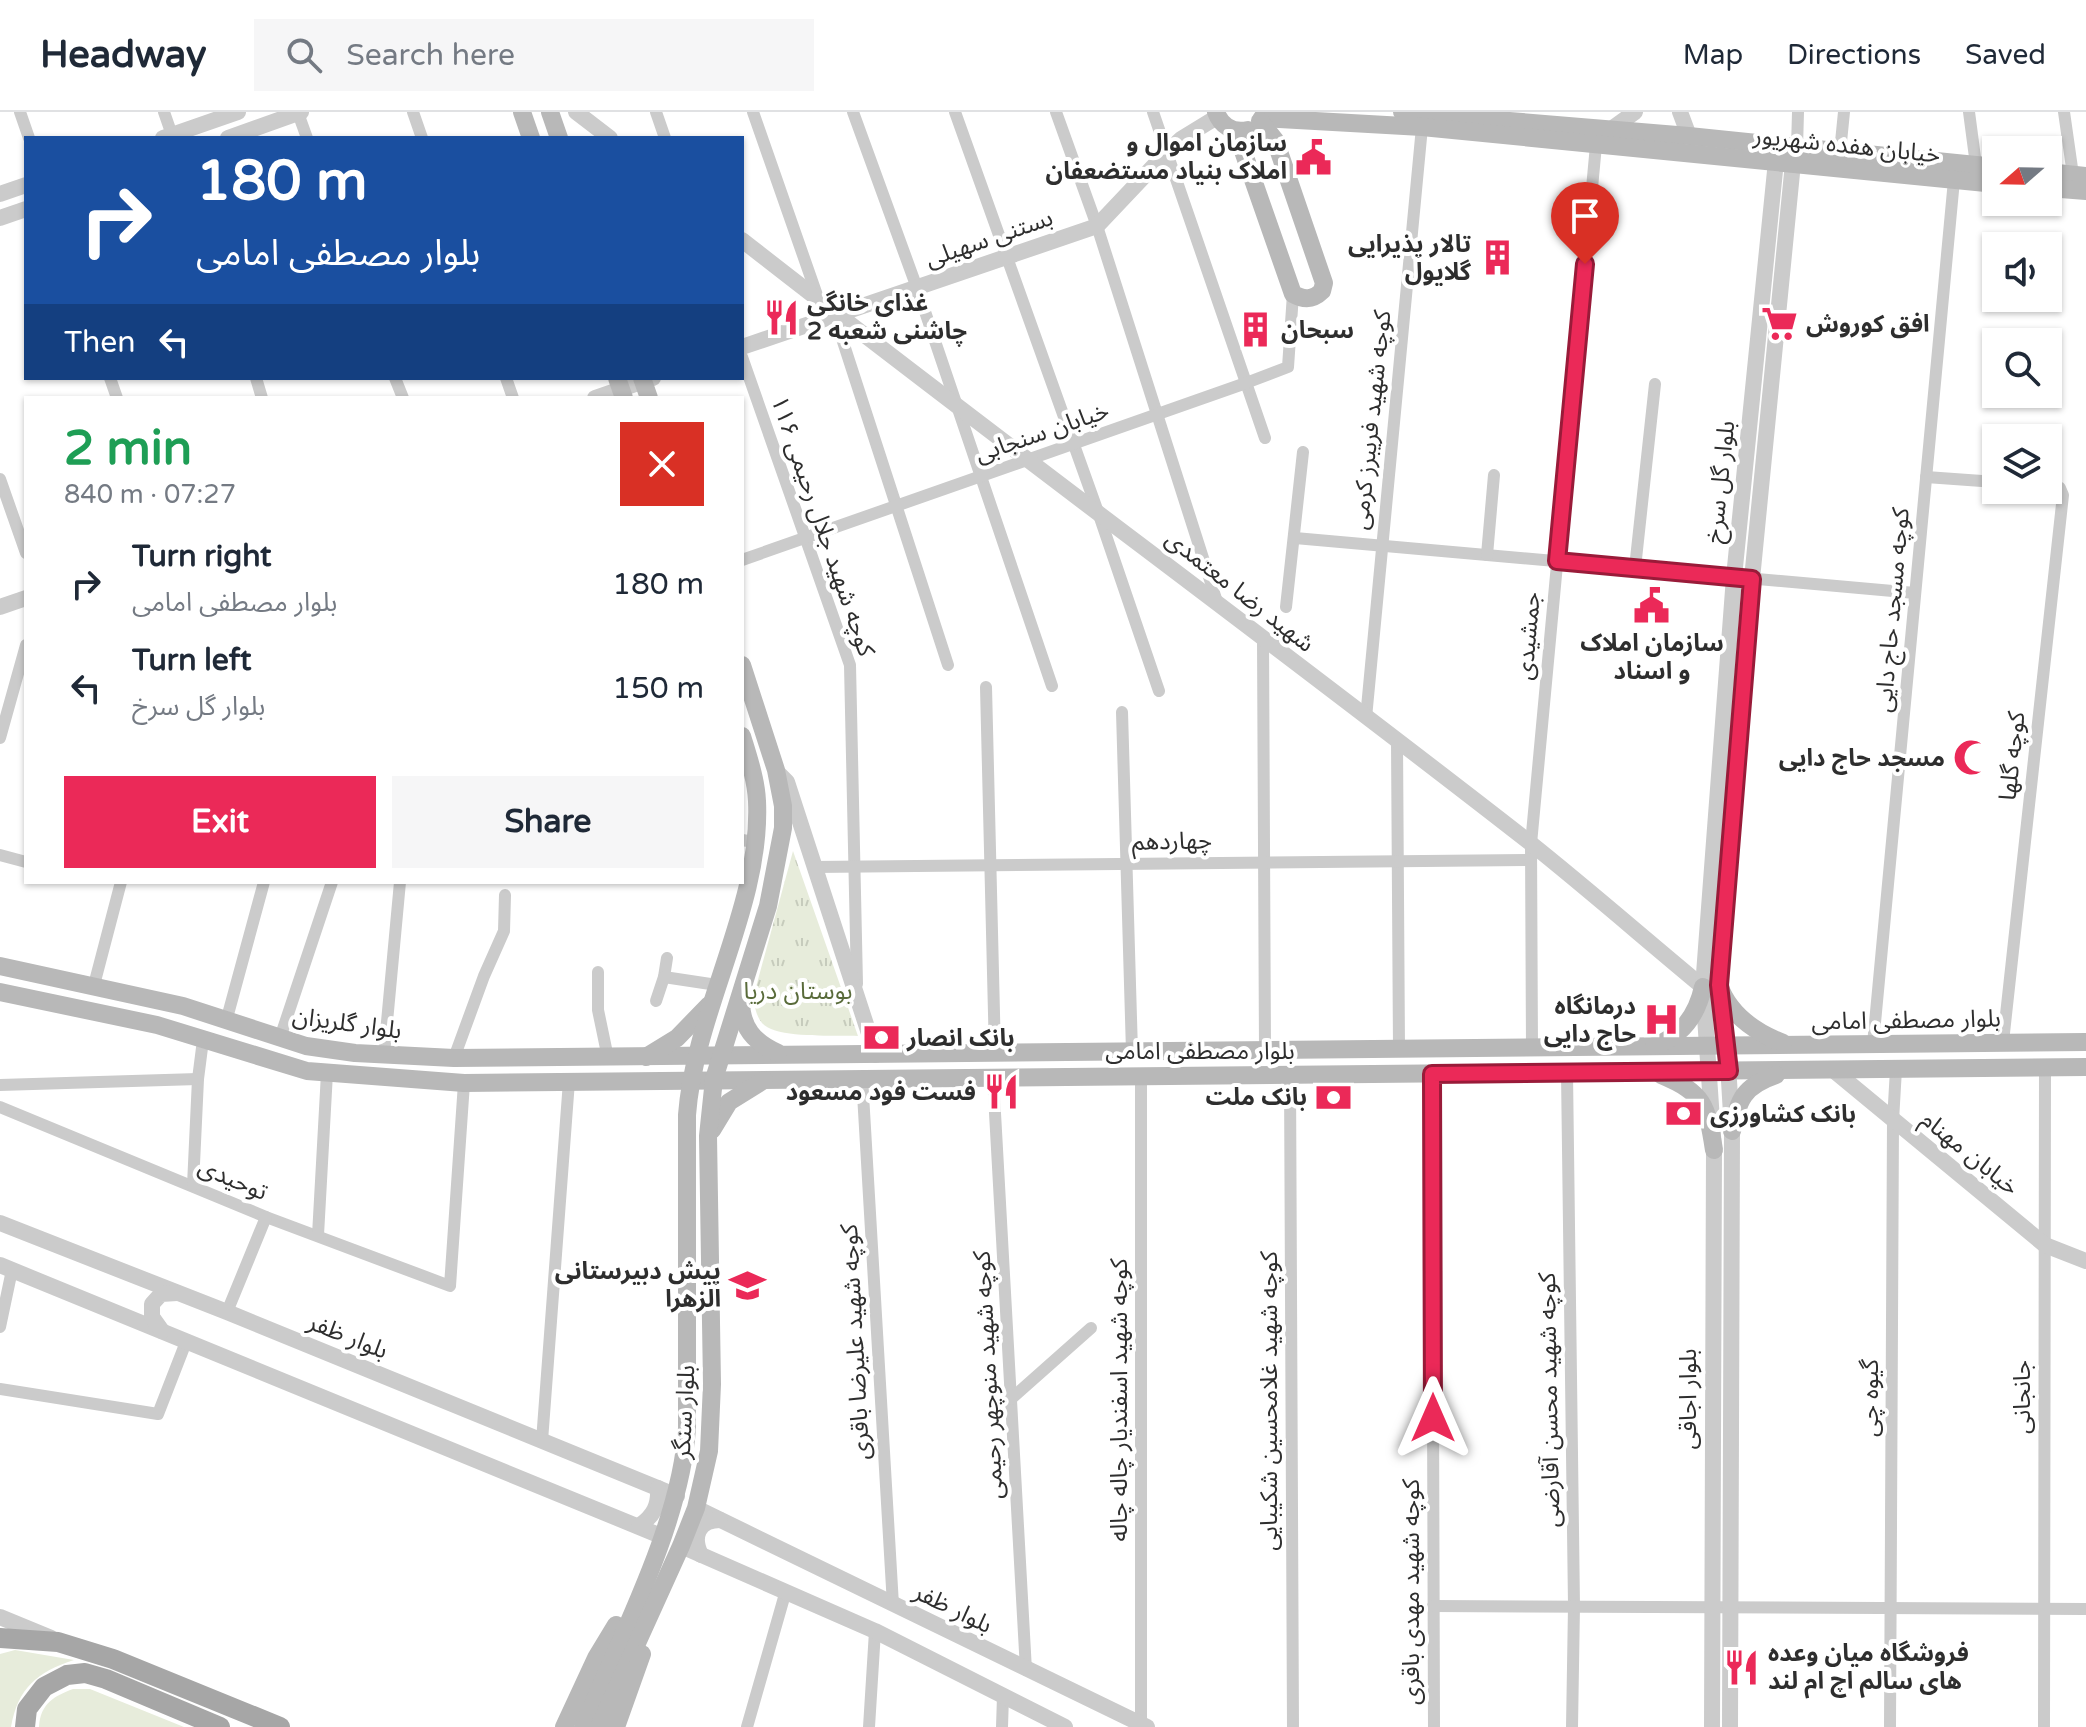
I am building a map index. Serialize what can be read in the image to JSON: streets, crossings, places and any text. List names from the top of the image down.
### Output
{
  "streets": {
    "main road": [
      "خیابان هفده شهریور",
      "بلوار مصطفی امامی",
      "بلوار گلریزان",
      "بلوار سنگر"
    ],
    "street": [
      "بستنی سهیلی",
      "کوچه شهید فریبرز کرمی",
      "خیابان سنجابی",
      "بلوار گل سرخ",
      "کوچه شهید جلال رحیمی ۱۱۶",
      "شهید رضا معتمدی",
      "کوچه مسجد حاج دایی",
      "جمشیدی",
      "کوچه گلها",
      "چهاردهم",
      "خیابان مهنام",
      "توحیدی",
      "بلوار ظفر",
      "کوچه شهید علیرضا باقری",
      "کوچه شهید منوچهر رحیمی",
      "جانجانی",
      "گیوه چی",
      "بلوار اجاقی",
      "کوچه شهید اسفندیار چاله چاله",
      "کوچه شهید محسن آقارضی",
      "کوچه شهید غلامحسین شکیبایی",
      "کوچه شهید مهدی باقری"
    ]
  },
  "crossings": [
    ["خیابان هفده شهریور", "کوچه شهید فریبرز کرمی"],
    ["خیابان هفده شهریور", "بلوار گل سرخ"],
    ["خیابان هفده شهریور", "کوچه مسجد حاج دایی"],
    ["خیابان هفده شهریور", "جمشیدی"],
    ["بستنی سهیلی", "شهید رضا معتمدی"],
    ["کوچه شهید فریبرز کرمی", "شهید رضا معتمدی"],
    ["خیابان سنجابی", "کوچه شهید جلال رحیمی ۱۱۶"],
    ["خیابان سنجابی", "شهید رضا معتمدی"],
    ["بلوار گل سرخ", "شهید رضا معتمدی"],
    ["بلوار گل سرخ", "بلوار مصطفی امامی"],
    ["بلوار گل سرخ", "بلوار اجاقی"],
    ["کوچه شهید جلال رحیمی ۱۱۶", "چهاردهم"],
    ["شهید رضا معتمدی", "جمشیدی"],
    ["شهید رضا معتمدی", "چهاردهم"],
    ["کوچه مسجد حاج دایی", "بلوار مصطفی امامی"],
    ["جمشیدی", "چهاردهم"],
    ["جمشیدی", "بلوار مصطفی امامی"],
    ["کوچه گلها", "بلوار مصطفی امامی"],
    ["بلوار مصطفی امامی", "بلوار گلریزان"],
    ["بلوار مصطفی امامی", "خیابان مهنام"],
    ["بلوار مصطفی امامی", "کوچه شهید علیرضا باقری"],
    ["بلوار مصطفی امامی", "کوچه شهید منوچهر رحیمی"],
    ["بلوار مصطفی امامی", "جانجانی"],
    ["بلوار مصطفی امامی", "گیوه چی"],
    ["بلوار مصطفی امامی", "بلوار اجاقی"],
    ["بلوار مصطفی امامی", "کوچه شهید اسفندیار چاله چاله"],
    ["بلوار مصطفی امامی", "کوچه شهید محسن آقارضی"],
    ["بلوار مصطفی امامی", "کوچه شهید غلامحسین شکیبایی"],
    ["بلوار مصطفی امامی", "بلوار سنگر"],
    ["بلوار مصطفی امامی", "کوچه شهید مهدی باقری"],
    ["بلوار گلریزان", "توحیدی"],
    ["بلوار گلریزان", "بلوار سنگر"],
    ["خیابان مهنام", "جانجانی"],
    ["خیابان مهنام", "گیوه چی"],
    ["بلوار ظفر", "کوچه شهید علیرضا باقری"],
    ["بلوار ظفر", "کوچه شهید منوچهر رحیمی"],
    ["بلوار ظفر", "کوچه شهید اسفندیار چاله چاله"],
    ["بلوار ظفر", "بلوار سنگر"]
  ],
  "parks": ["بوستان دریا"],
  "places": {
    "public building": ["سازمان اموال و املاک بنیاد مستضعفان", "سازمان املاک و اسناد"],
    "building": ["تالار پذیرایی گلایول", "سبحان"],
    "restaurant": ["غذای خانگی چاشنی شعبه 2", "فست فود مسعود", "فروشگاه میان وعده های سالم اچ ام لند"],
    "supermarket": ["افق کوروش"],
    "mosque": ["مسجد حاج دایی"],
    "hospital": ["درمانگاه حاج دایی"],
    "bank": ["بانک انصار", "بانک ملت", "بانک کشاورزی"],
    "school or university": ["پیش دبیرستانی الزهرا"]
  },
  "north": "left",
  "page": {
    "header": "Headway",
    "search": "Search here",
    "nav": ["Map", "Directions", "Saved"],
    "turn": ["180 m", "بلوار مصطفی امامی"],
    "then": "Then",
    "heading": ["2 min", "840 m · 07:27"],
    "list": [
      {
        "name": "Turn right",
        "note": "بلوار مصطفی امامی",
        "value": "180 m"
      },
      {
        "name": "Turn left",
        "note": "بلوار گل سرخ",
        "value": "150 m"
      }
    ],
    "buttons": ["Exit", "Share"]
  }
}
